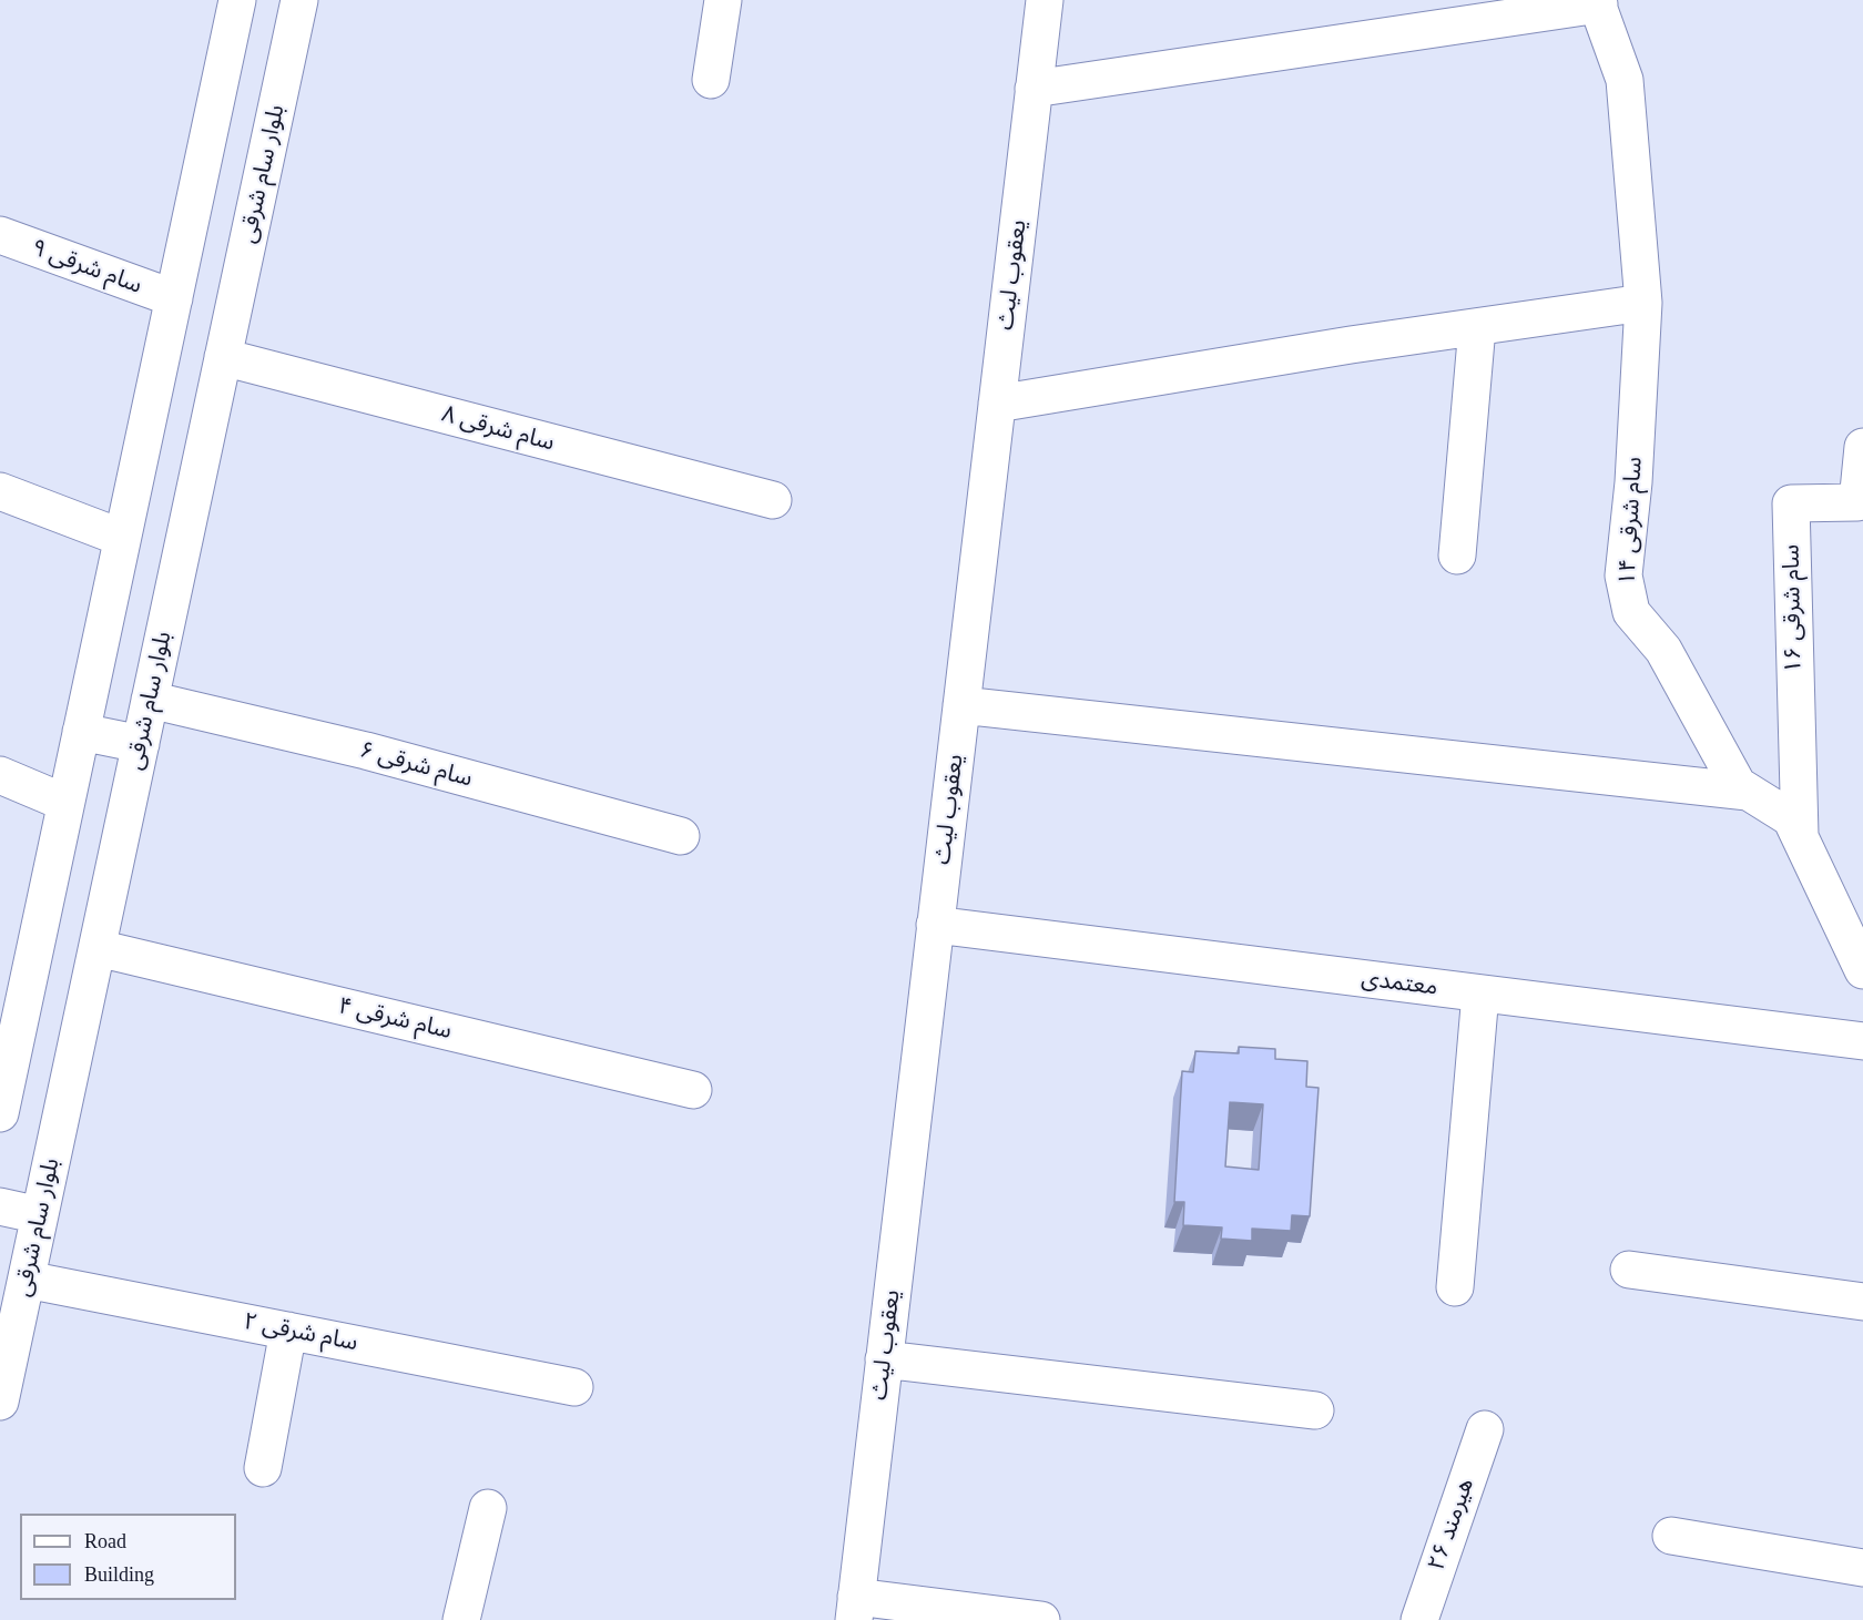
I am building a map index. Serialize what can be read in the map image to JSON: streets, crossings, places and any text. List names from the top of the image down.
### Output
{
  "streets": {
    "street": [
      "بلوار سام شرقی",
      "سام شرقی ۹",
      "یعقوب لیث",
      "سام شرقی ۸",
      "سام شرقی ۱۴",
      "سام شرقی ۱۶",
      "سام شرقی ۶",
      "معتمدی",
      "سام شرقی ۴",
      "سام شرقی ۲",
      "هیرمند ۲۶"
    ]
  },
  "crossings": [
    ["بلوار سام شرقی", "سام شرقی ۸"],
    ["بلوار سام شرقی", "سام شرقی ۶"],
    ["بلوار سام شرقی", "سام شرقی ۴"],
    ["بلوار سام شرقی", "سام شرقی ۲"],
    ["یعقوب لیث", "معتمدی"],
    ["سام شرقی ۱۴", "سام شرقی ۱۶"]
  ],
  "legend": ["Road", "Building"]
}
